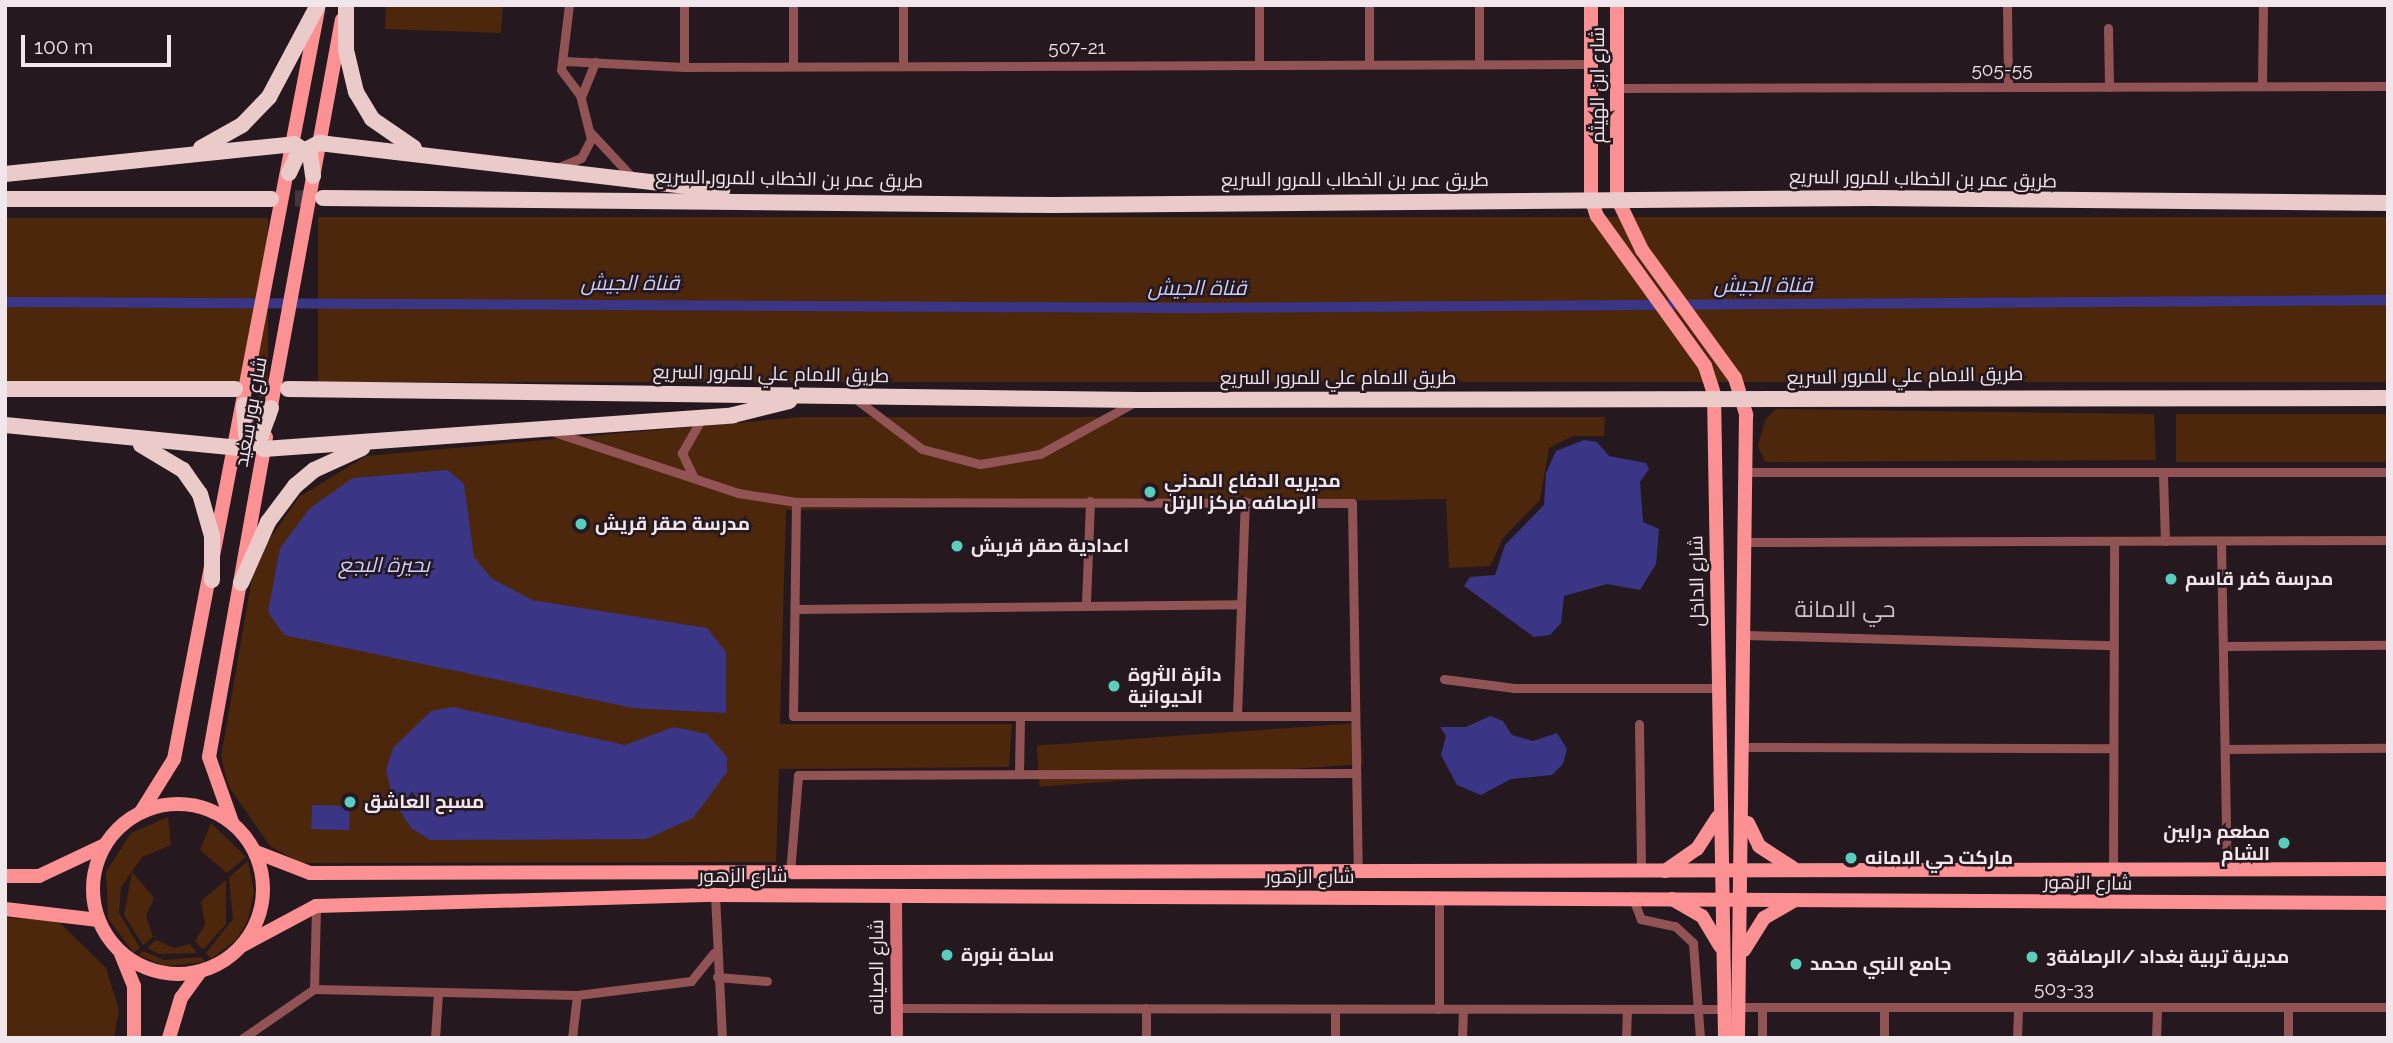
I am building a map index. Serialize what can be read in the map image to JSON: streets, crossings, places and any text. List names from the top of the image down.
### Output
{
  "streets": {
    "highway": ["طريق عمر بن الخطاب للمرور السريع", "طريق الامام علي للمرور السريع"],
    "main road": [
      "شارع ابن الهيثم",
      "شارع بور سعيد",
      "شارع الداخل",
      "شارع الزهور"
    ],
    "street": [
      "507-21",
      "505-55",
      "شارع الصيانه",
      "503-33"
    ]
  },
  "crossings": [
    ["507-21", "شارع ابن الهيثم"],
    ["505-55", "شارع ابن الهيثم"],
    ["شارع ابن الهيثم", "شارع الداخل"],
    ["شارع بور سعيد", "شارع الزهور"],
    ["شارع الداخل", "شارع الزهور"],
    ["شارع الداخل", "503-33"],
    ["شارع الزهور", "شارع الصيانه"],
    ["شارع الصيانه", "503-33"]
  ],
  "districts": ["حي الامانة"],
  "water": ["قناة الجيش", "بحيرة البجع"],
  "places": [
    "مديريه الدفاع المدني الرصافه مركز الرتل",
    "مدرسة صقر قريش",
    "اعدادية صقر قريش",
    "مدرسة كفر قاسم",
    "دائرة الثروة الحيوانية",
    "مسبح العاشق",
    "مطعم درابين الشام",
    "ماركت حي الامانه",
    "ساحة بنورة",
    "مديرية تربية بغداد /الرصافة3",
    "جامع النبي محمد"
  ],
  "scale_bar": "100 m"
}
